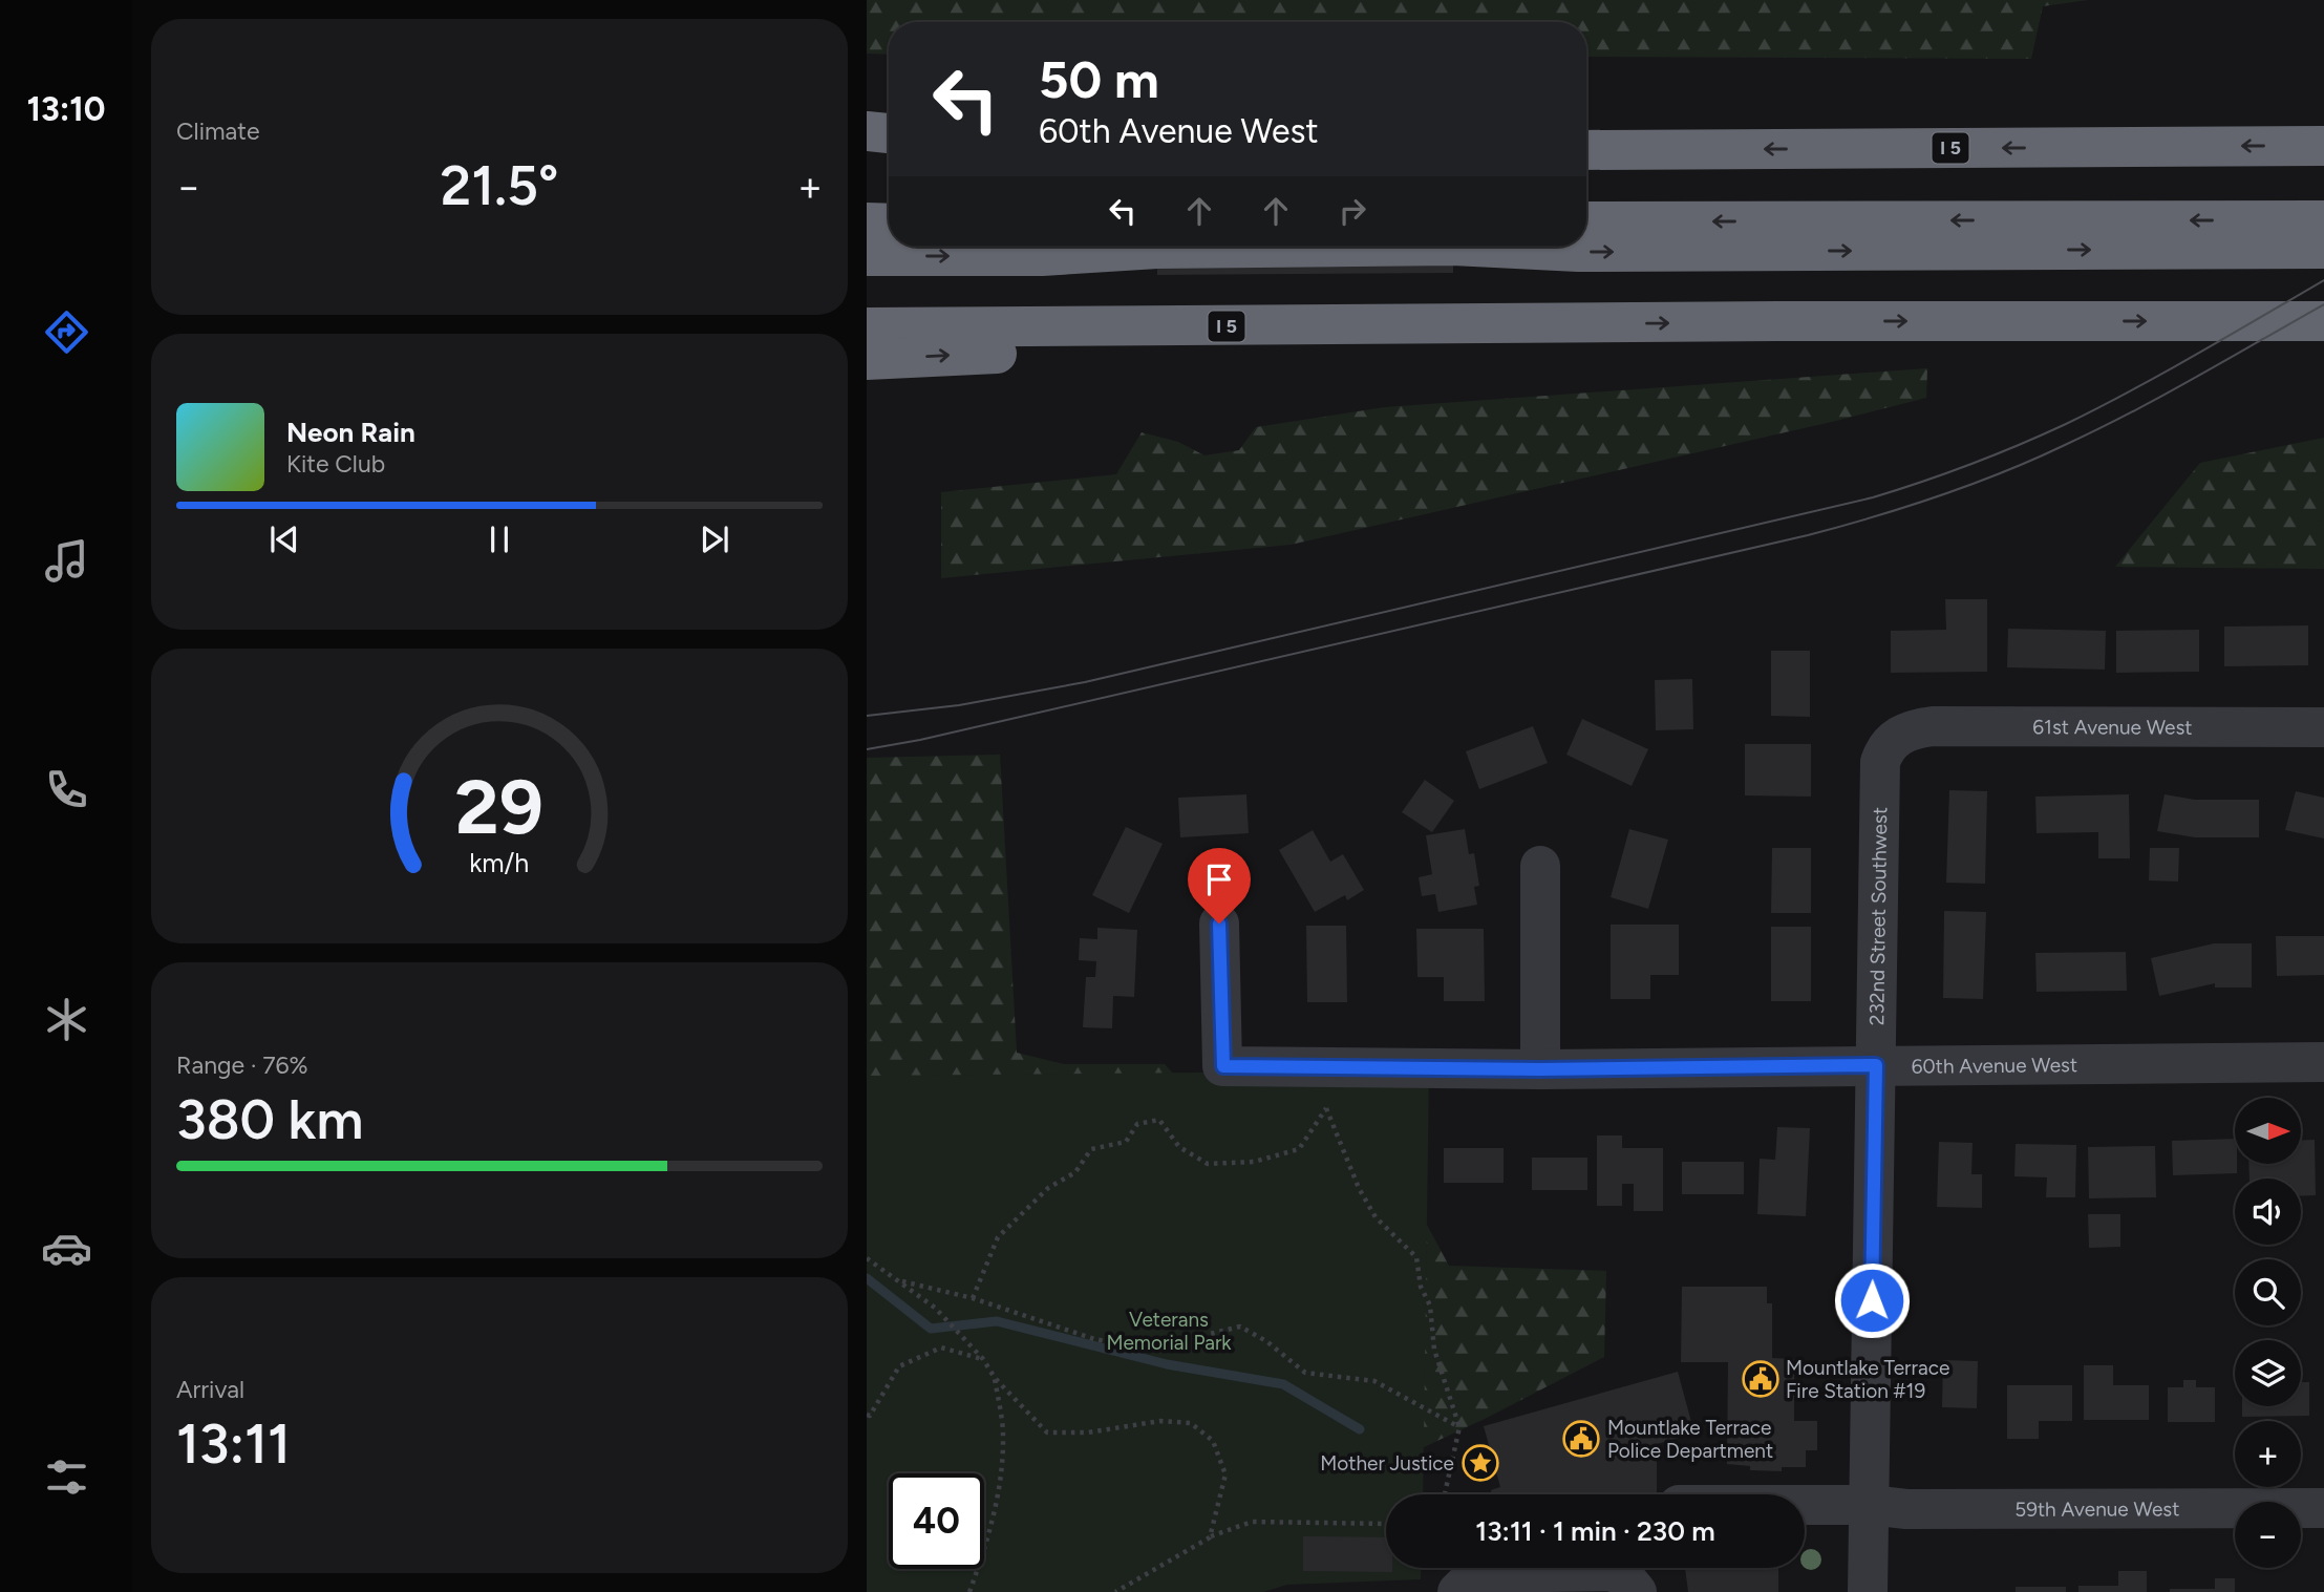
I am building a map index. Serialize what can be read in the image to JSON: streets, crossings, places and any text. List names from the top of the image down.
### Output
{
  "streets": {
    "highway": ["I 5"],
    "street": [
      "61st Avenue West",
      "232nd Street Southwest",
      "60th Avenue West",
      "59th Avenue West"
    ]
  },
  "crossings": [
    ["61st Avenue West", "232nd Street Southwest"],
    ["232nd Street Southwest", "60th Avenue West"],
    ["232nd Street Southwest", "59th Avenue West"]
  ],
  "parks": ["Veterans Memorial Park"],
  "places": {
    "public building": ["Mountlake Terrace Fire Station #19", "Mountlake Terrace Police Department"],
    "place": ["Mother Justice"]
  },
  "north": "right",
  "page": {
    "tabs": "13:10",
    "tile": [
      "Climate",
      ["Range · 76%", "380 km"],
      ["Arrival", "13:11"]
    ],
    "turn": ["50 m", "60th Avenue West"],
    "heat": ["−", "21.5°", "+"],
    "song": ["Neon Rain", "Kite Club"],
    "map_buttons": ["+", "−"],
    "limit": "40",
    "trip": "13:11 · 1 min · 230 m",
    "gauge": ["29", "km/h"]
  }
}
